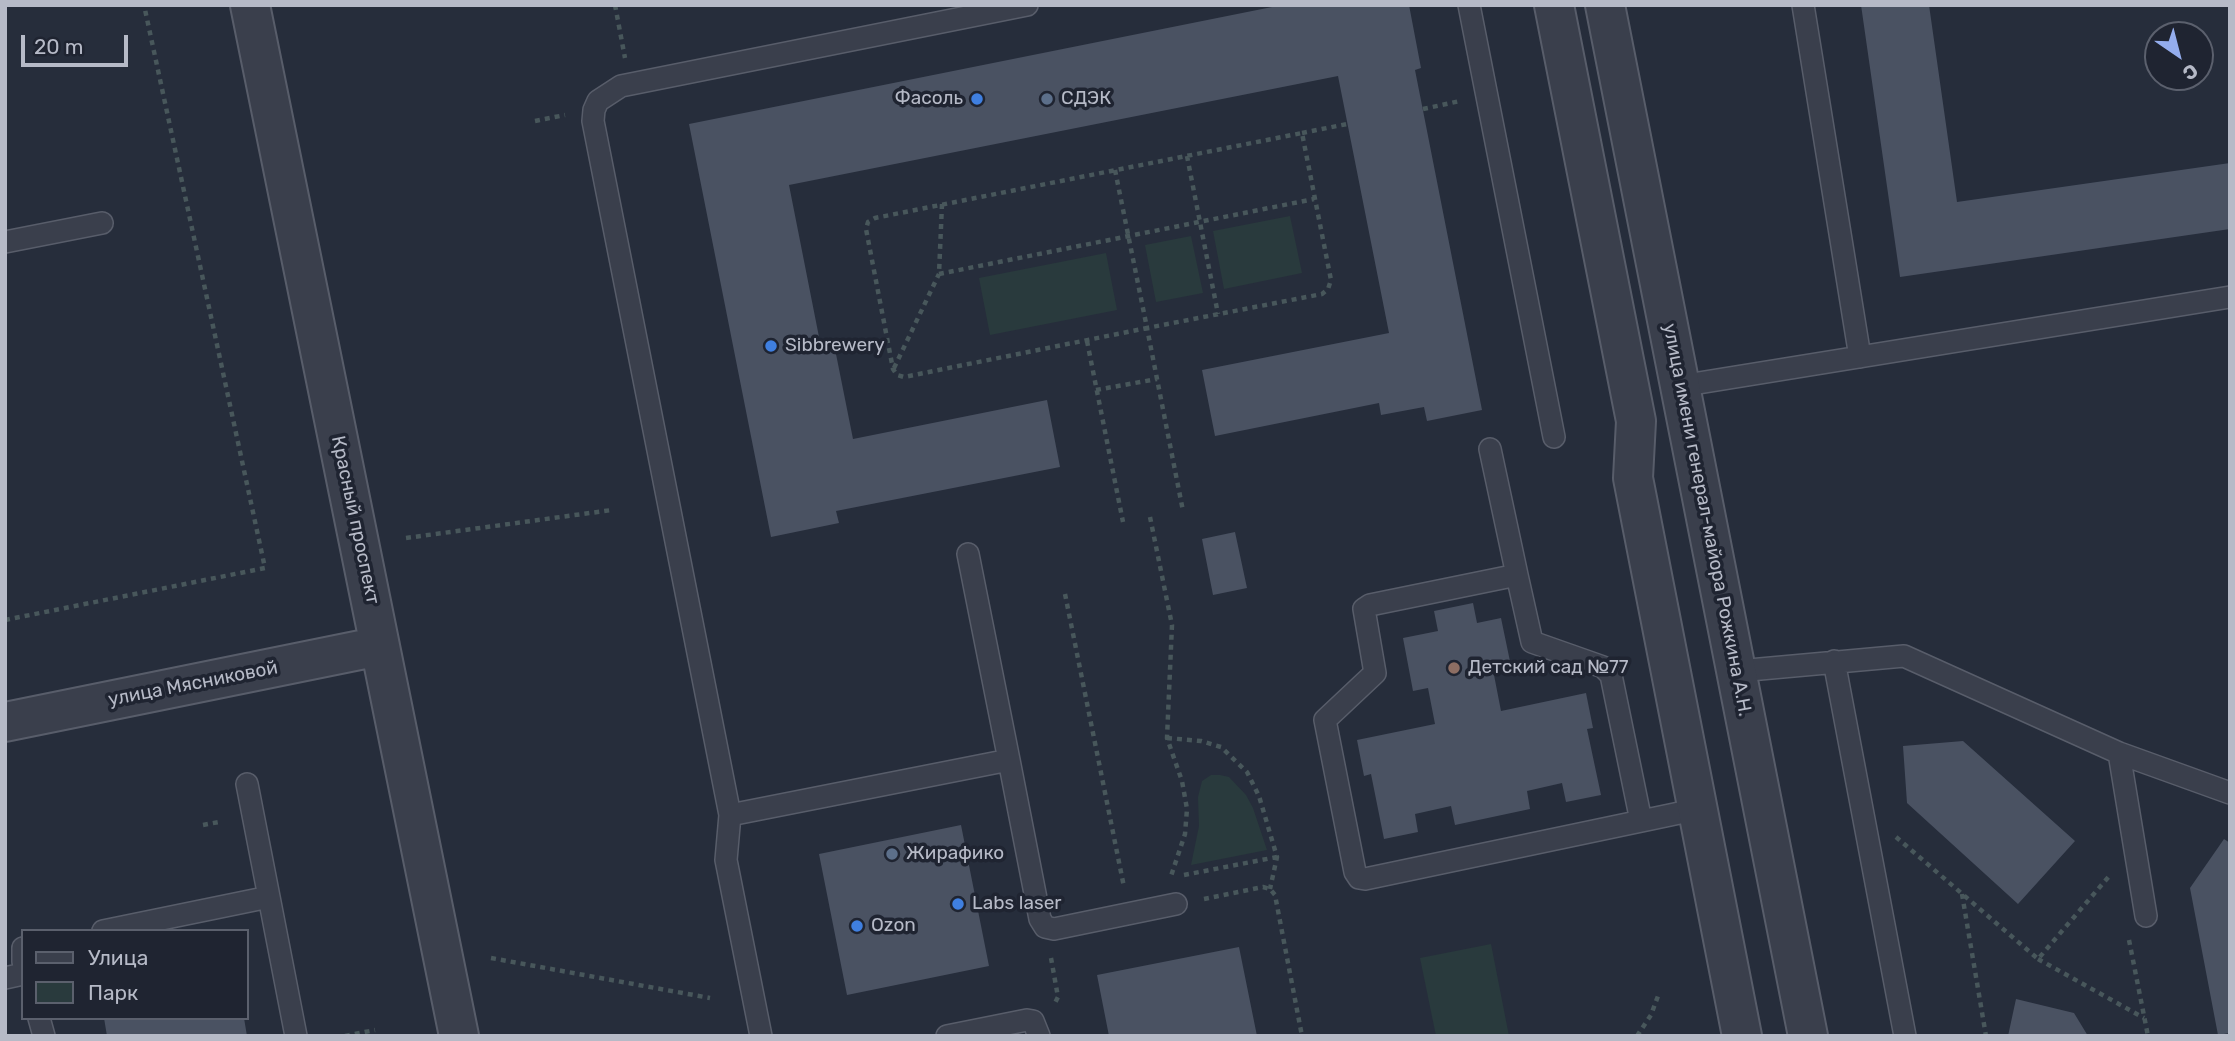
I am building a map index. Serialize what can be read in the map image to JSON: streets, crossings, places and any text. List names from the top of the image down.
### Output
{
  "streets": {
    "street": ["Красный проспект", "улица имени генерал-майора Рожкина А.Н.", "улица Мясниковой"]
  },
  "crossings": [
    ["Красный проспект", "улица Мясниковой"]
  ],
  "places": [
    "Фасоль",
    "СДЭК",
    "Sibbrewery",
    "Детский сад №77",
    "Жирафико",
    "Labs laser",
    "Ozon"
  ],
  "legend": ["Улица", "Парк"],
  "scale_bar": "20 m",
  "north": "bottom right"
}
